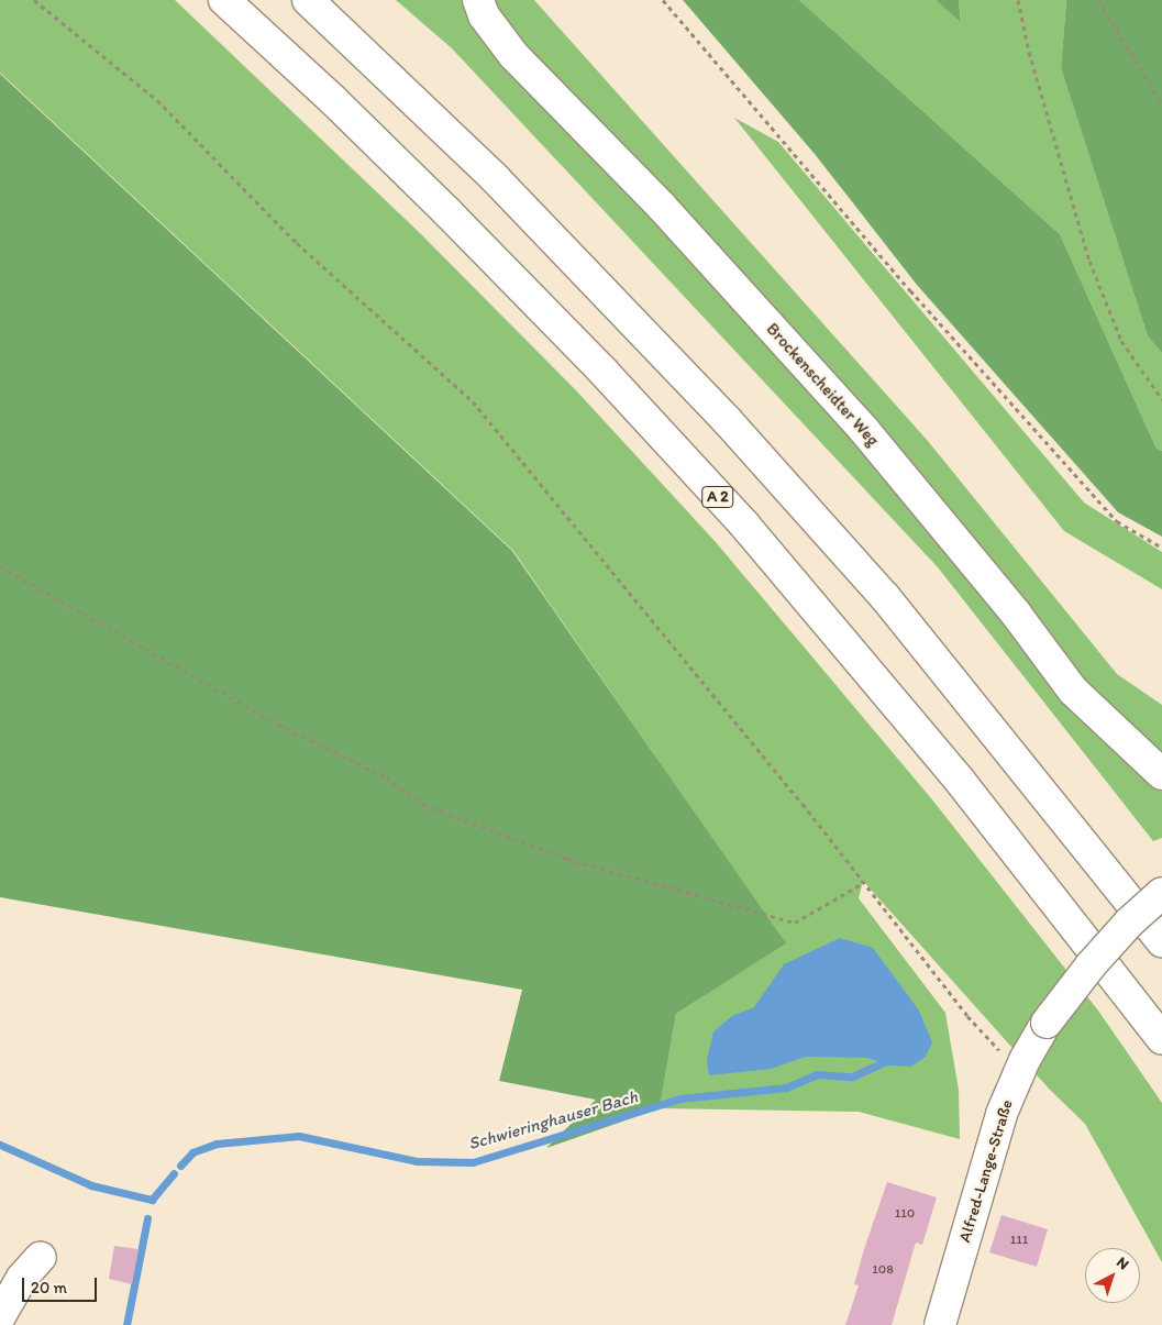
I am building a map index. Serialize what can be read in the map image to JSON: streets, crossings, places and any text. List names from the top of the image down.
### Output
{
  "streets": {
    "main road": ["Brockenscheidter Weg", "A 2", "Alfred-Lange-Straße"]
  },
  "water": ["Schwieringhauser Bach"],
  "house_numbers": ["110", "111", "108"],
  "scale_bar": "20 m",
  "north": "top right"
}
